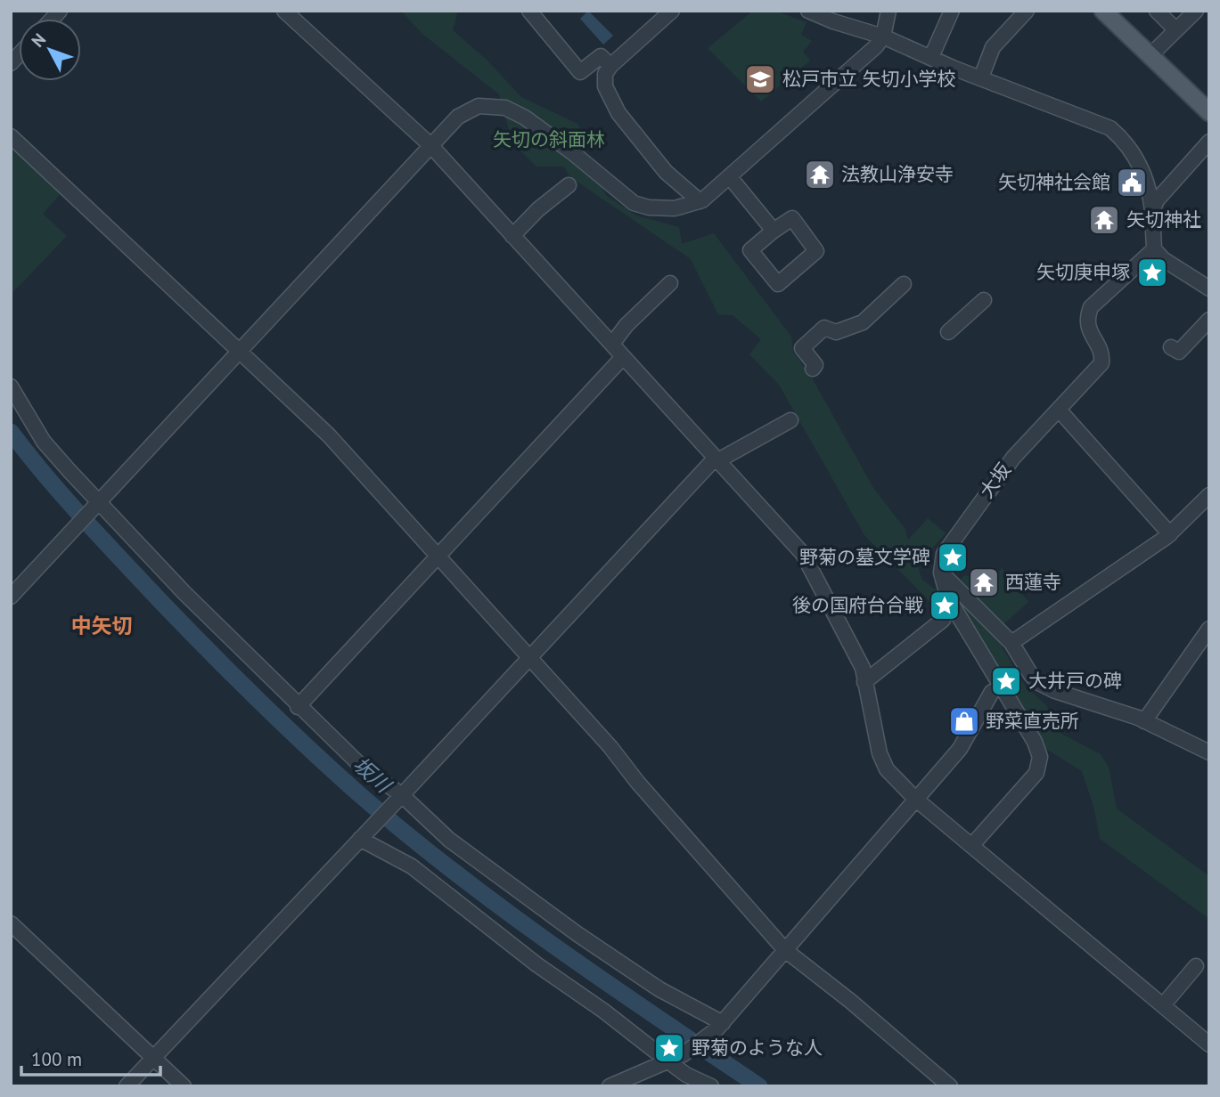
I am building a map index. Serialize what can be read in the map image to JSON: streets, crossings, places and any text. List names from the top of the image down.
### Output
{
  "streets": {
    "street": ["大坂"]
  },
  "districts": ["中矢切"],
  "water": ["坂川"],
  "parks": ["矢切の斜面林"],
  "places": {
    "school or university": ["松戸市立 矢切小学校"],
    "temple": ["法教山浄安寺", "矢切神社", "西蓮寺"],
    "public building": ["矢切神社会館"],
    "place": [
      "矢切庚申塚",
      "野菊の墓文学碑",
      "後の国府台合戦",
      "大井戸の碑",
      "野菊のような人"
    ],
    "shop": ["野菜直売所"]
  },
  "scale_bar": "100 m",
  "north": "top left"
}
